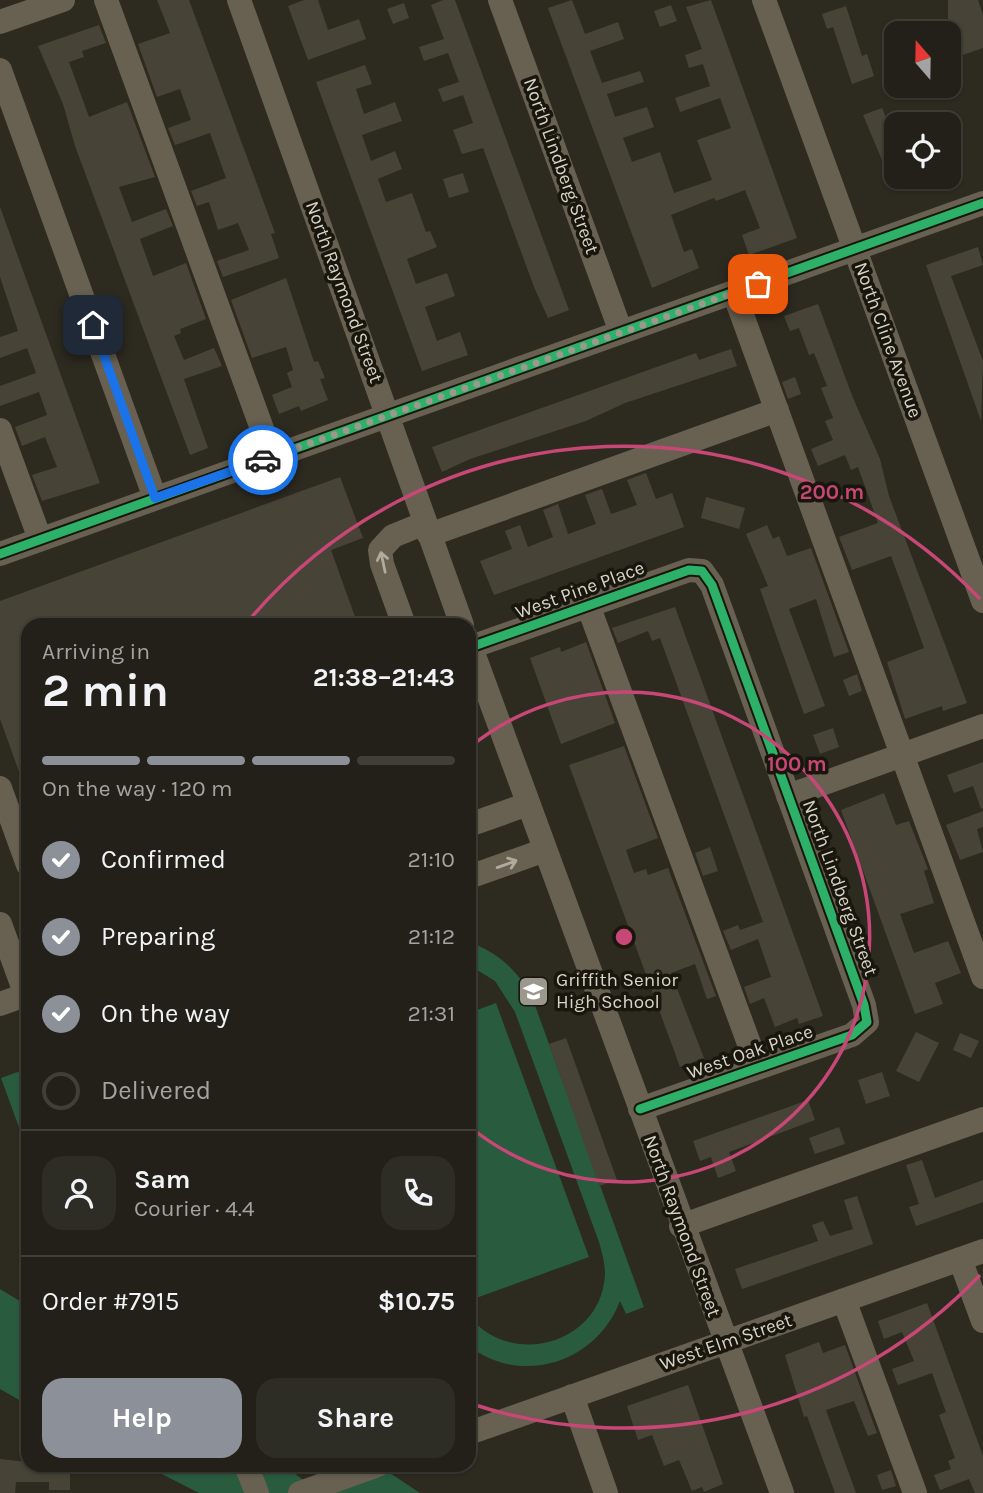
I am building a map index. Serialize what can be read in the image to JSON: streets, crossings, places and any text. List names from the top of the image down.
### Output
{
  "streets": {
    "street": [
      "North Lindberg Street",
      "North Raymond Street",
      "North Cline Avenue",
      "West Pine Place",
      "West Oak Place",
      "West Elm Street"
    ]
  },
  "crossings": [
    ["North Lindberg Street", "West Pine Place"],
    ["North Lindberg Street", "West Oak Place"],
    ["North Raymond Street", "West Oak Place"],
    ["North Raymond Street", "West Elm Street"]
  ],
  "places": {
    "school or university": ["Griffith Senior High School"]
  },
  "north": "top",
  "page": {
    "heading": ["2 min", "Arriving in", "21:38–21:43"],
    "panel": [
      "Sam",
      "Courier · 4.4",
      "Order #7915",
      "$10.75"
    ],
    "bar": "On the way · 120 m",
    "list": [
      ["Confirmed", "21:10"],
      ["Preparing", "21:12"],
      ["On the way", "21:31"],
      "Delivered"
    ],
    "buttons": ["Help", "Share"]
  },
  "rings": ["200 m", "100 m"]
}
